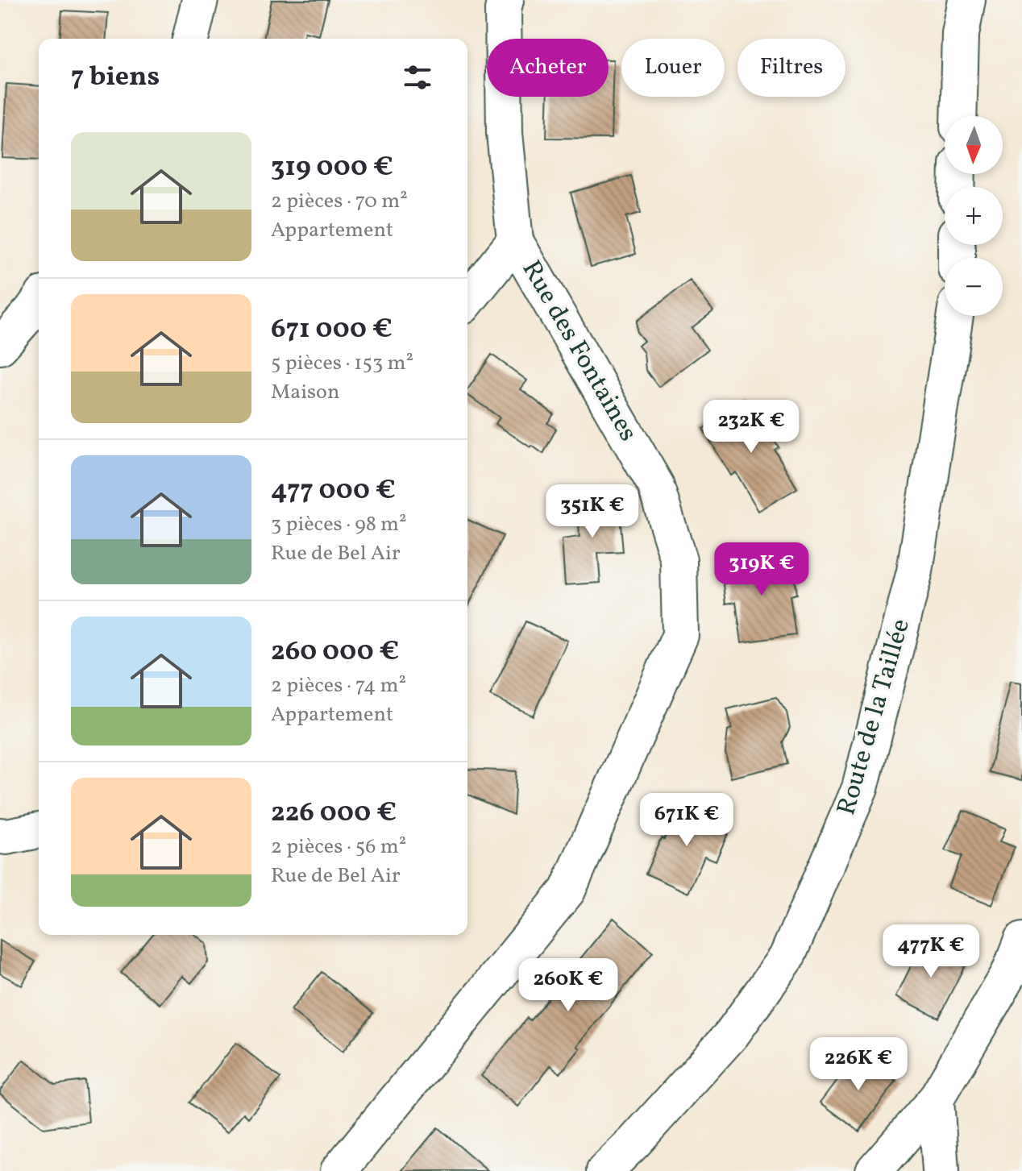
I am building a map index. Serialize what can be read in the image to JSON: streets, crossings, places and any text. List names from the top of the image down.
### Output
{
  "streets": {
    "street": ["Rue des Fontaines", "Route de la Taillée"]
  },
  "north": "bottom",
  "page": {
    "chip": ["Acheter", "Louer", "Filtres"],
    "heading": "7 biens",
    "map_buttons": ["+", "−"],
    "list": [
      {
        "name": "319 000 €",
        "note": "2 pièces · 70 m² · Appartement"
      },
      {
        "name": "671 000 €",
        "note": "5 pièces · 153 m² · Maison"
      },
      {
        "name": "477 000 €",
        "note": "3 pièces · 98 m² · Rue de Bel Air"
      },
      {
        "name": "260 000 €",
        "note": "2 pièces · 74 m² · Appartement"
      },
      {
        "name": "226 000 €",
        "note": "2 pièces · 56 m² · Rue de Bel Air"
      }
    ],
    "price": [
      "232K €",
      "351K €",
      "319K €",
      "671K €",
      "477K €",
      "260K €",
      "226K €"
    ]
  }
}
